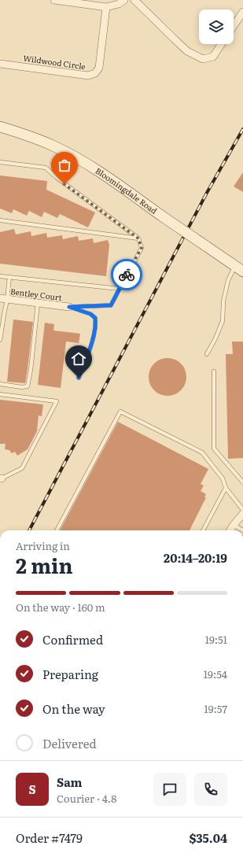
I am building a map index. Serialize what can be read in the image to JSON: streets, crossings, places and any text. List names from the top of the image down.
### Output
{
  "streets": {
    "main road": ["Bloomingdale Road"],
    "street": ["Wildwood Circle", "Bentley Court"]
  },
  "page": {
    "heading": ["2 min", "Arriving in", "20:14–20:19"],
    "panel": [
      "Sam",
      "Courier · 4.8",
      "Order #7479",
      "$35.04"
    ],
    "bar": "On the way · 160 m",
    "list": [
      ["Confirmed", "19:51"],
      ["Preparing", "19:54"],
      ["On the way", "19:57"],
      "Delivered"
    ],
    "round": "S"
  }
}
